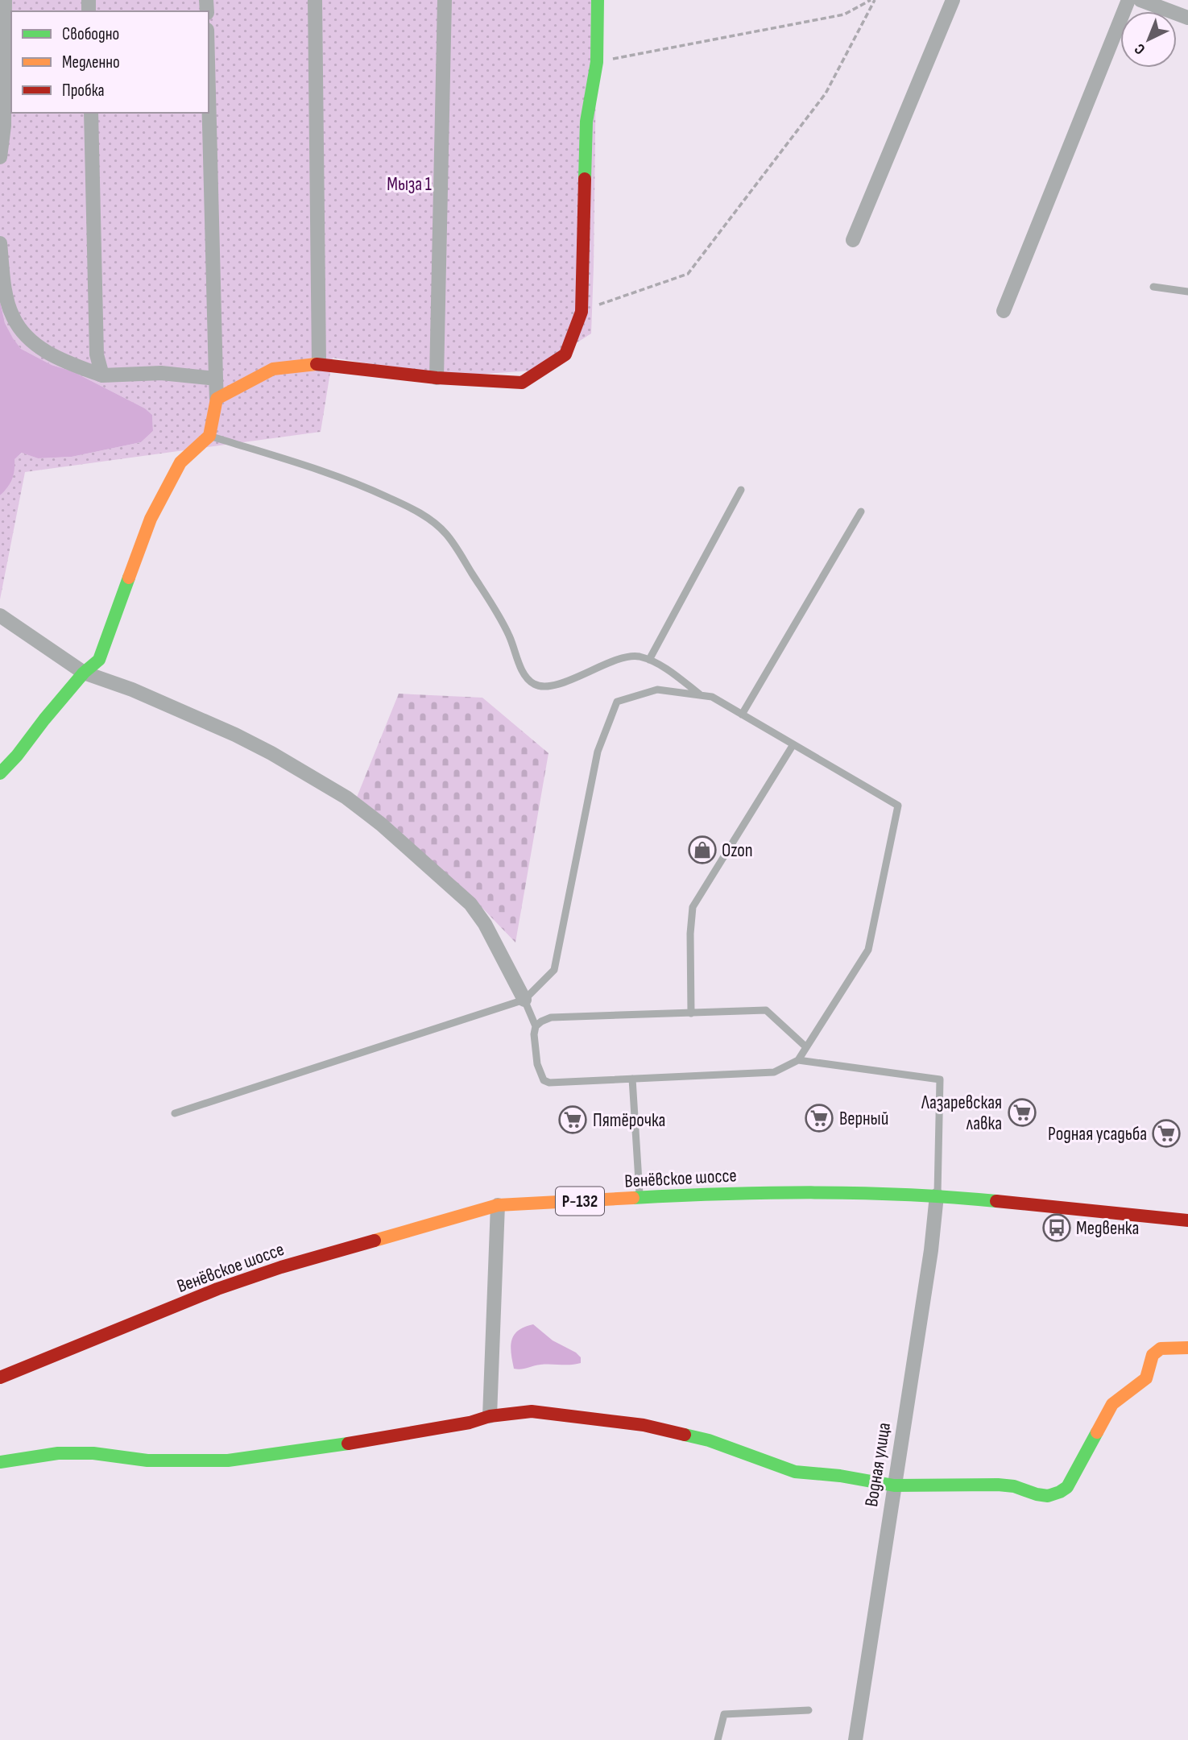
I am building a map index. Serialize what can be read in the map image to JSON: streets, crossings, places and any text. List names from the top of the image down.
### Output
{
  "streets": {
    "street": ["Венёвское шоссе", "Р-132", "Водная улица"]
  },
  "crossings": [
    ["Венёвское шоссе", "Водная улица"]
  ],
  "parks": ["Мыза 1"],
  "places": {
    "shop": ["Ozon"],
    "supermarket": [
      "Лазаревская лавка",
      "Верный",
      "Пятёрочка",
      "Родная усадьба"
    ],
    "bus stop": ["Медвенка"]
  },
  "legend": ["Свободно", "Медленно", "Пробка"],
  "north": "bottom left"
}
